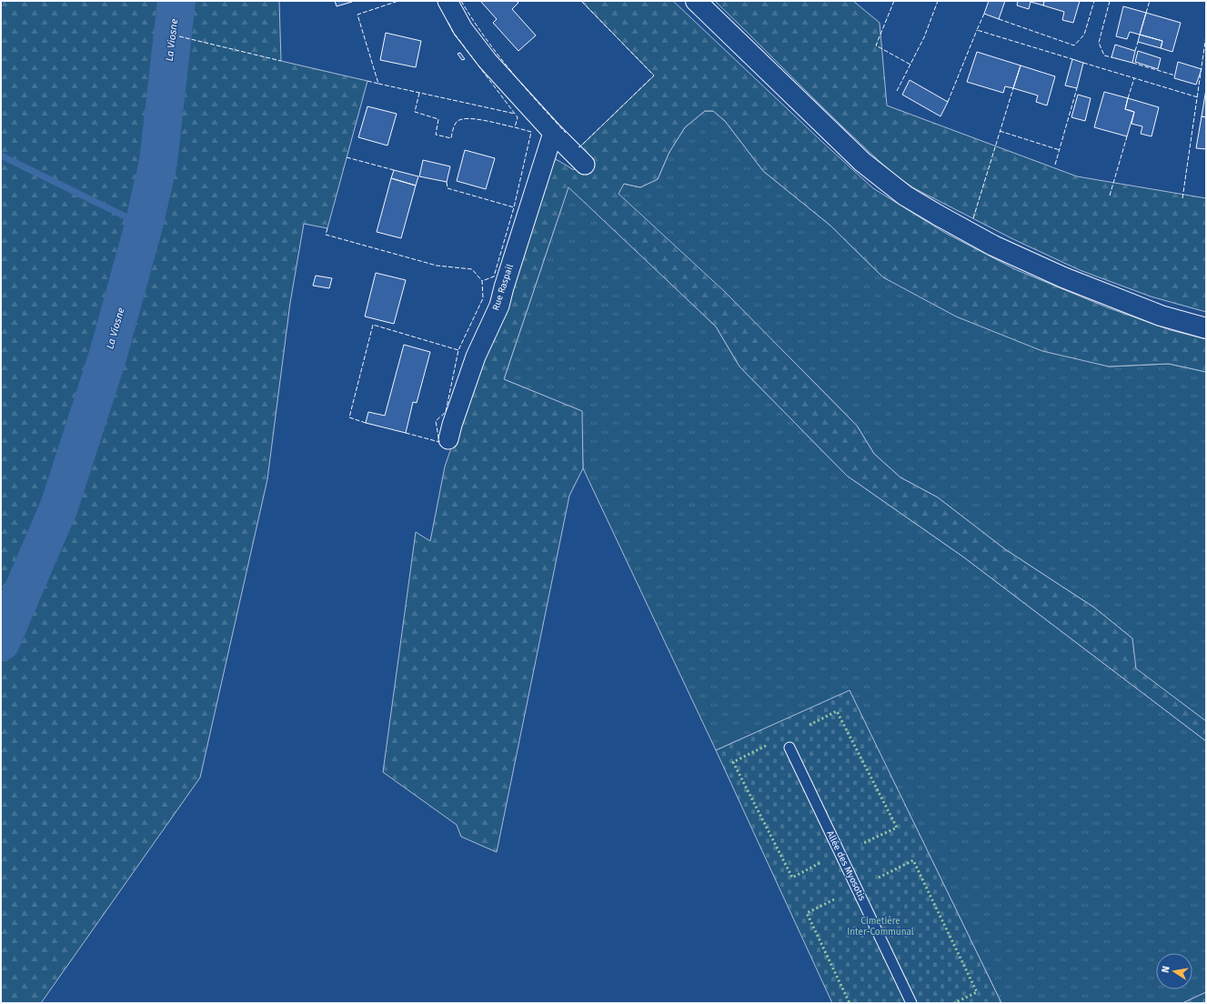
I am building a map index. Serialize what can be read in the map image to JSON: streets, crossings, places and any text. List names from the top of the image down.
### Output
{
  "streets": {
    "street": ["Rue Raspail"],
    "lane": ["Allée des Myosotis"]
  },
  "water": ["La Viosne"],
  "parks": ["Cimetière Inter-Communal"],
  "north": "left"
}
